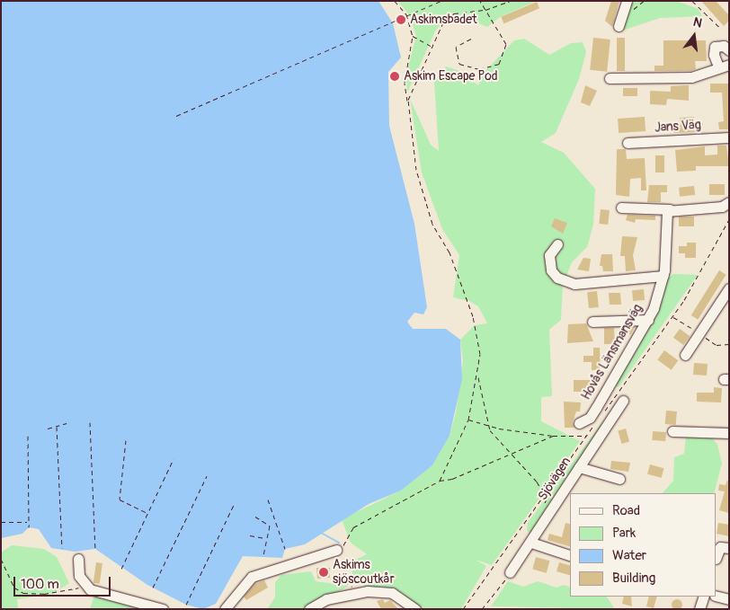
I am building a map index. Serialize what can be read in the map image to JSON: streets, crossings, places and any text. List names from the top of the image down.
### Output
{
  "streets": {
    "street": ["Jans Väg", "Hovås Länsmansväg", "Sjövägen"]
  },
  "places": ["Askimsbadet", "Askim Escape Pod", "Askims sjöscoutkår"],
  "legend": [
    "Road",
    "Park",
    "Water",
    "Building"
  ],
  "scale_bar": "100 m",
  "north": "top"
}
